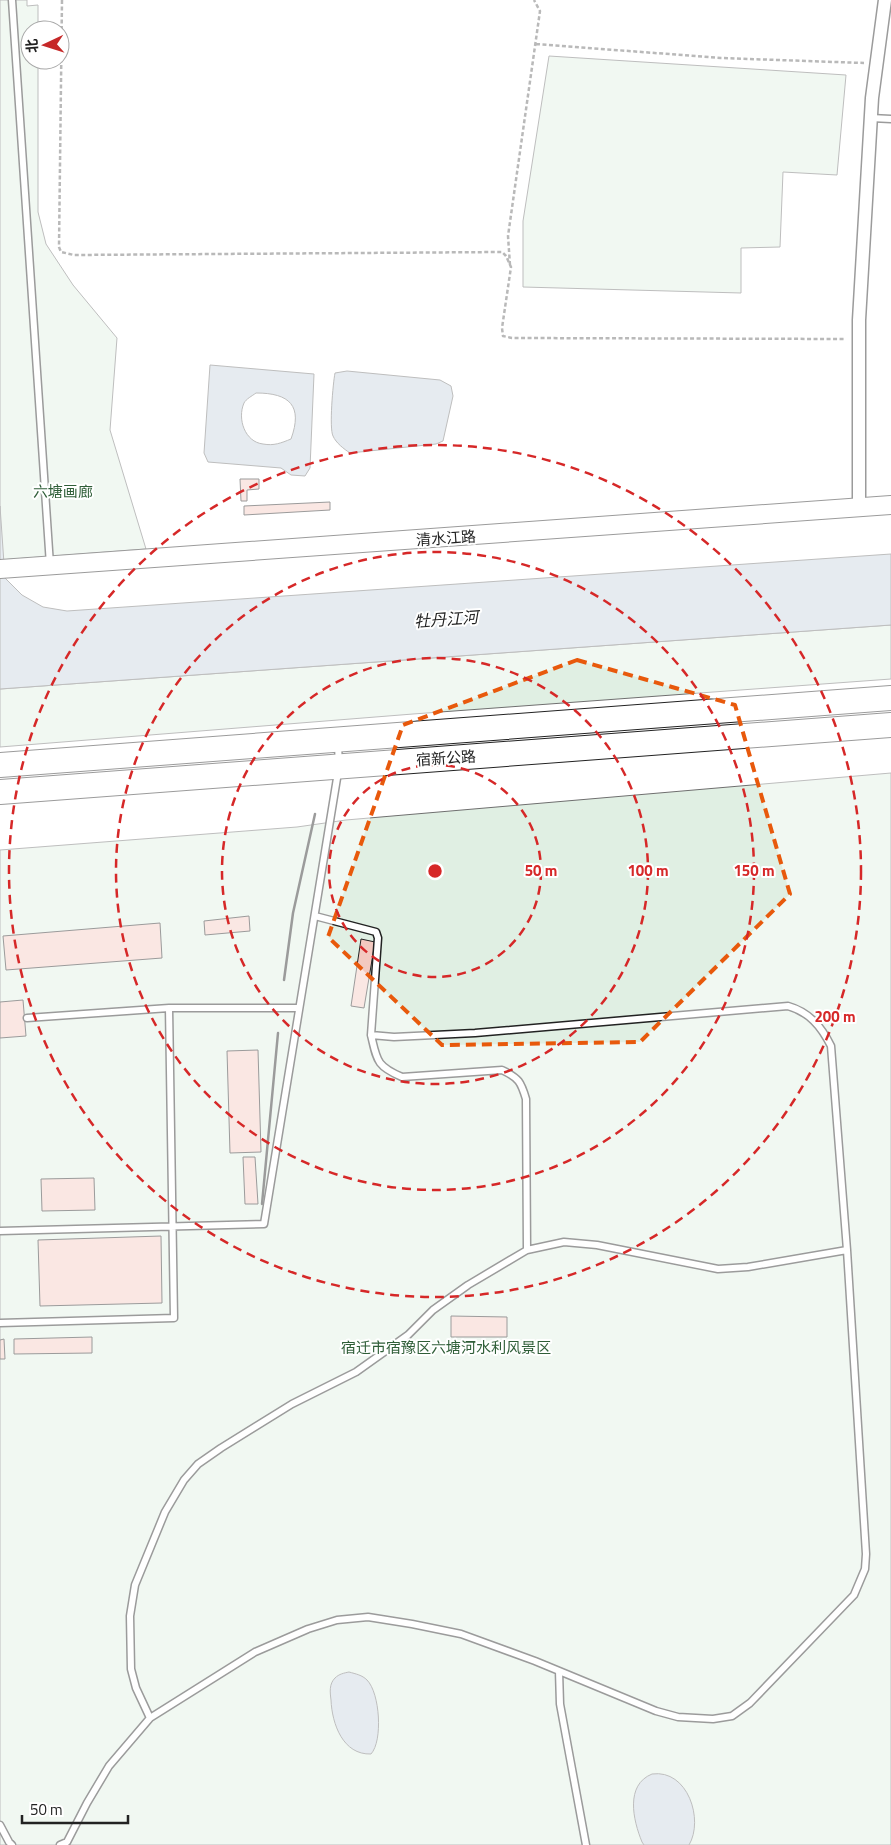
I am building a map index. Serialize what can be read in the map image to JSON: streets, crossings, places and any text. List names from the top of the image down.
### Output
{
  "streets": {
    "highway": ["宿新公路"],
    "street": ["清水江路"]
  },
  "water": ["牡丹江河"],
  "parks": ["六塘画廊", "宿迁市宿豫区六塘河水利风景区"],
  "scale_bar": "50 m",
  "north": "left",
  "rings": [
    "50 m",
    "100 m",
    "150 m",
    "200 m"
  ]
}
